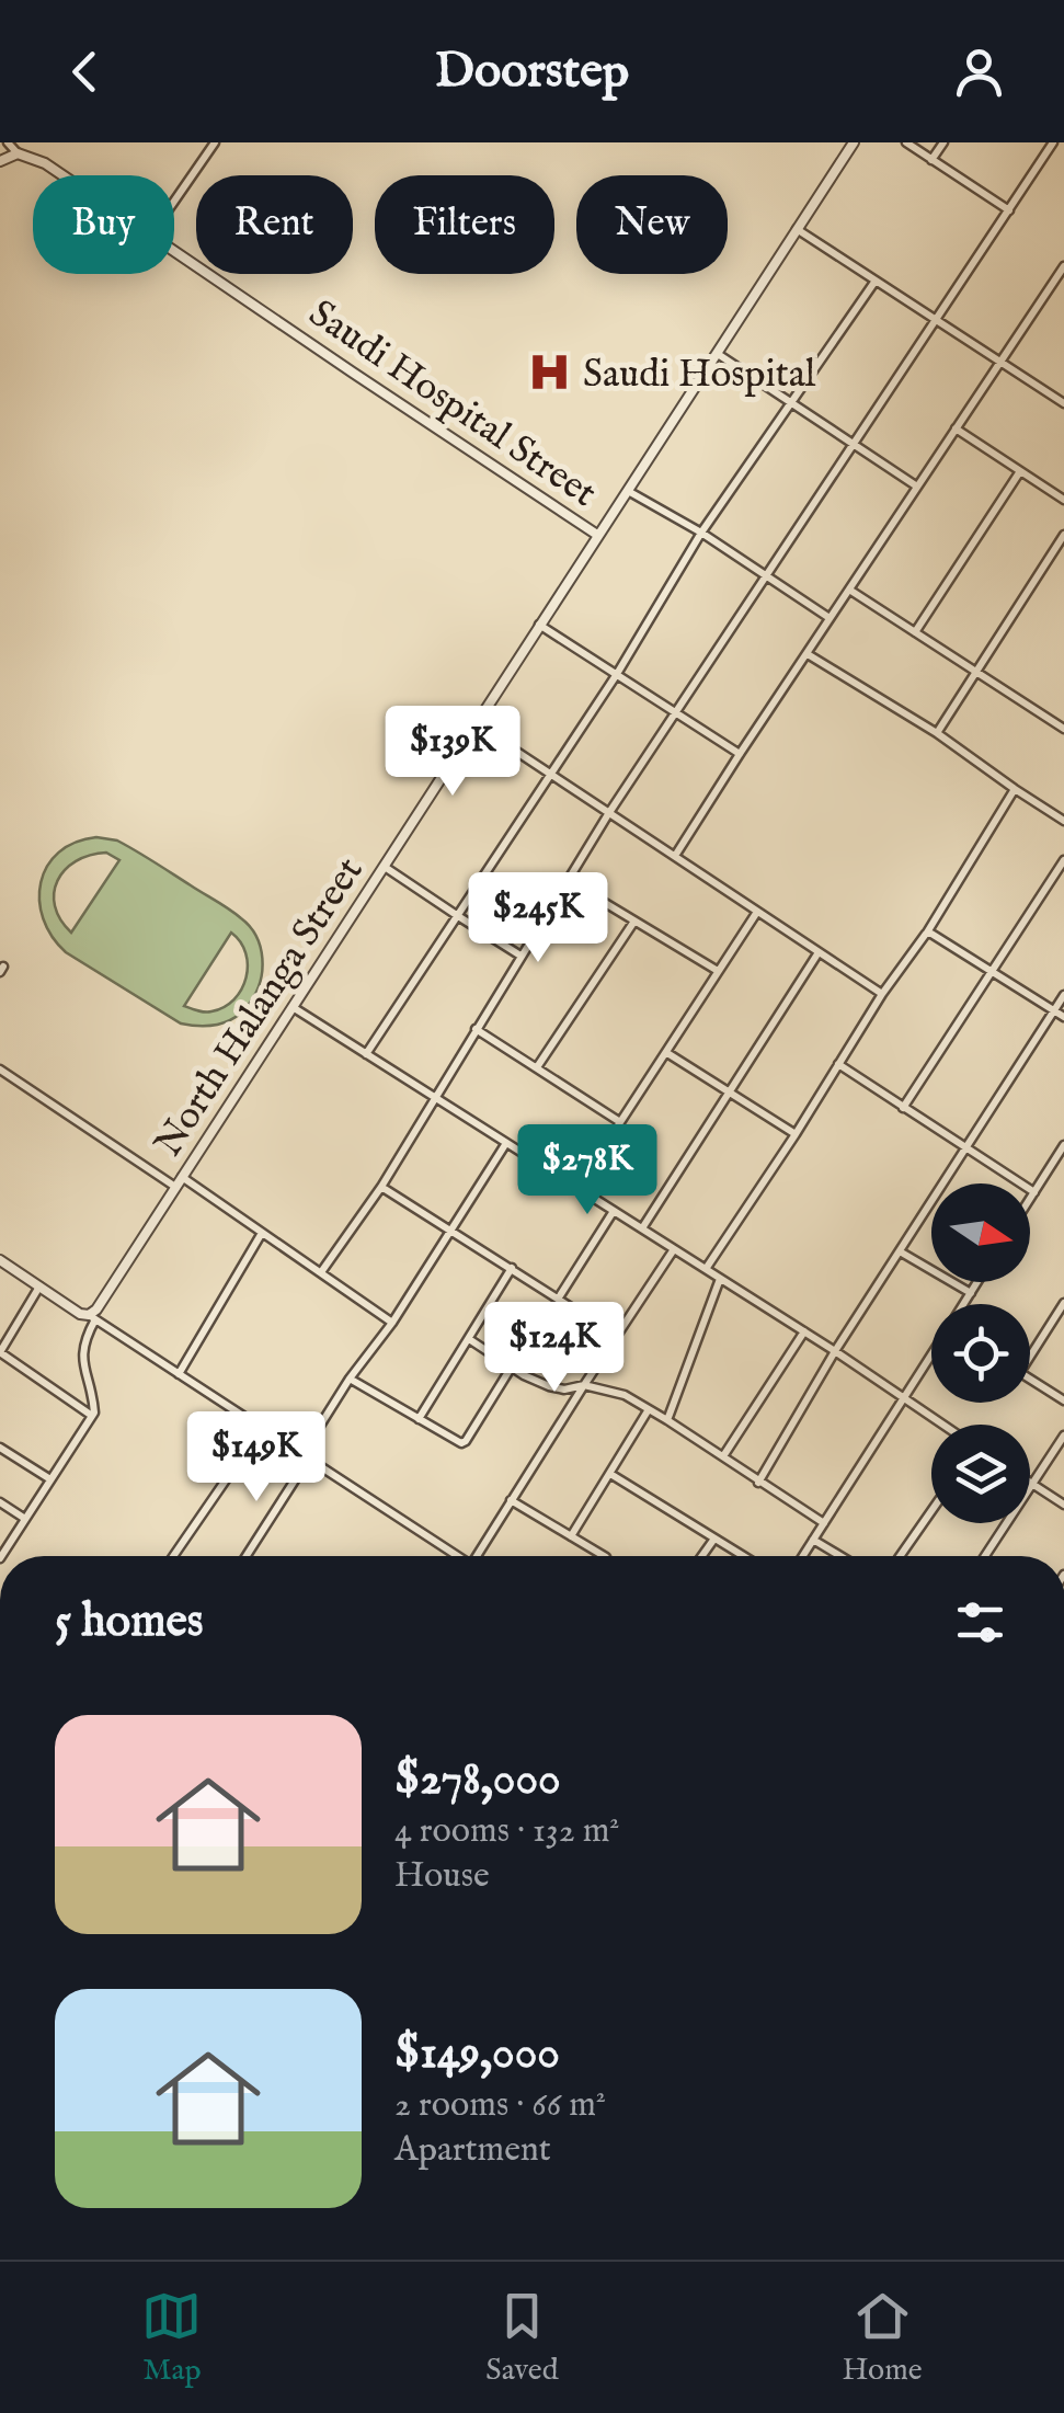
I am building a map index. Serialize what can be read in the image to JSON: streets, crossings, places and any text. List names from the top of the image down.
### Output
{
  "streets": {
    "street": ["Saudi Hospital Street", "North Halanga Street"]
  },
  "crossings": [
    ["Saudi Hospital Street", "North Halanga Street"]
  ],
  "places": {
    "hospital": ["Saudi Hospital"]
  },
  "north": "right",
  "page": {
    "header": "Doorstep",
    "chip": [
      "Buy",
      "Rent",
      "Filters",
      "New"
    ],
    "price": [
      "$139K",
      "$245K",
      "$278K",
      "$124K",
      "$149K"
    ],
    "heading": "5 homes",
    "list": [
      {
        "name": "$278,000",
        "note": "4 rooms · 132 m² · House"
      },
      {
        "name": "$149,000",
        "note": "2 rooms · 66 m² · Apartment"
      }
    ],
    "tabs": ["Map", "Saved", "Home"]
  }
}
